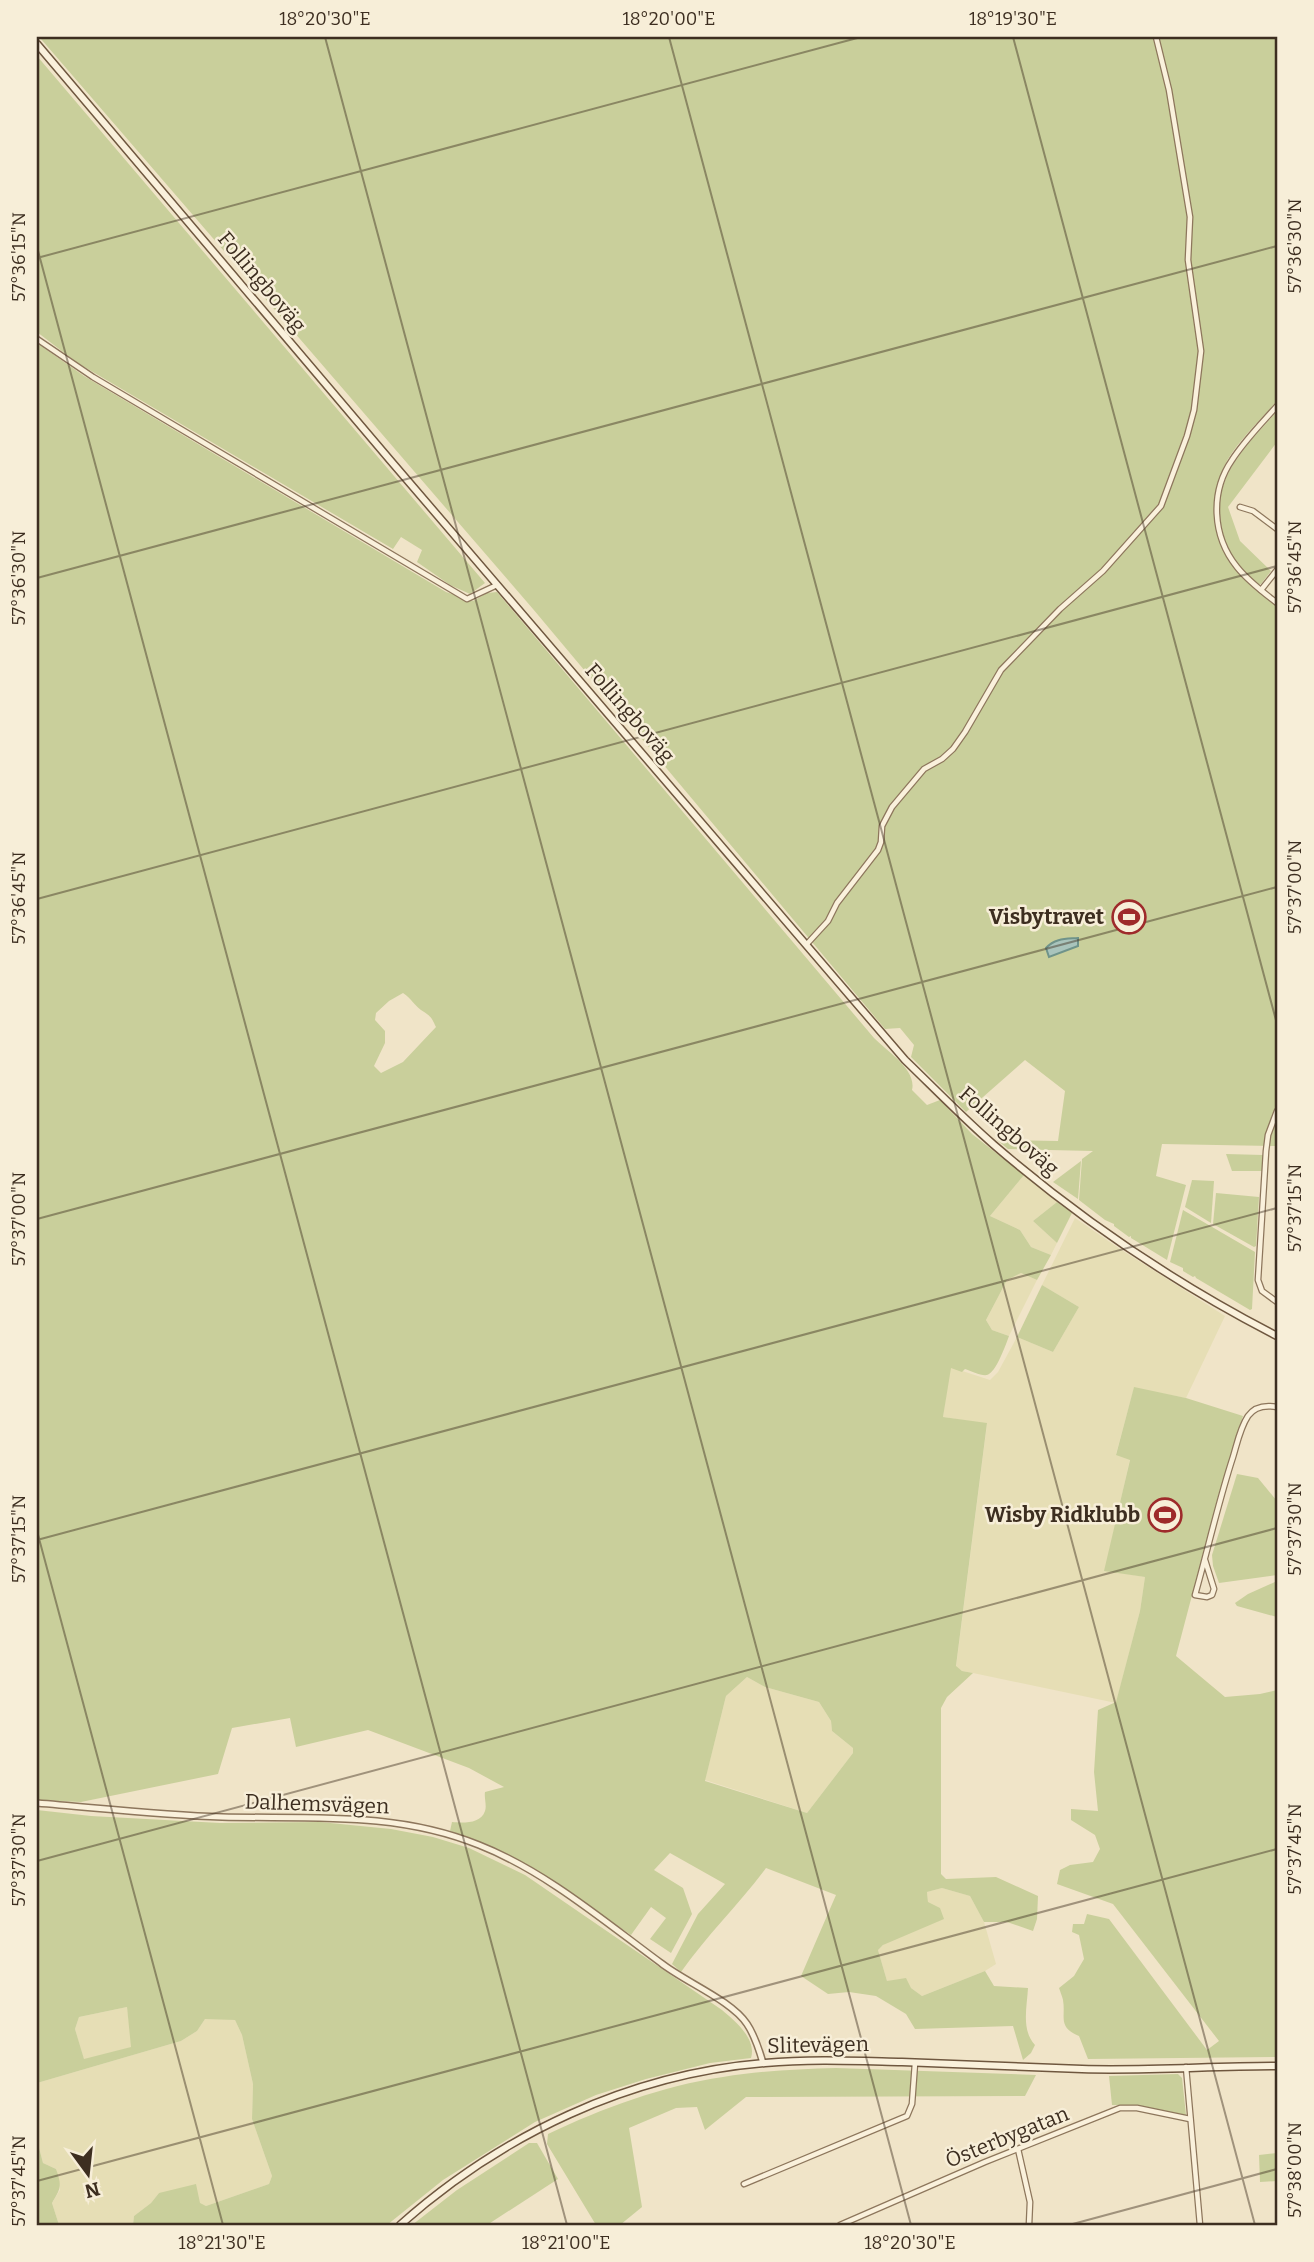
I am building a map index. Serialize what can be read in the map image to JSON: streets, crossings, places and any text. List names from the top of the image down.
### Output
{
  "streets": {
    "main road": ["Follingboväg", "Slitevägen"],
    "street": ["Dalhemsvägen", "Österbygatan"]
  },
  "crossings": [
    ["Dalhemsvägen", "Slitevägen"]
  ],
  "places": {
    "sports": ["Visbytravet", "Wisby Ridklubb"]
  },
  "north": "bottom",
  "coordinates": [
    "18°20'30\"E",
    "18°20'00\"E",
    "18°19'30\"E",
    "57°36'30\"N",
    "57°36'15\"N",
    "57°36'45\"N",
    "57°37'00\"N",
    "57°37'15\"N",
    "57°37'30\"N",
    "57°37'45\"N",
    "57°38'00\"N",
    "18°21'30\"E",
    "18°21'00\"E"
  ]
}
